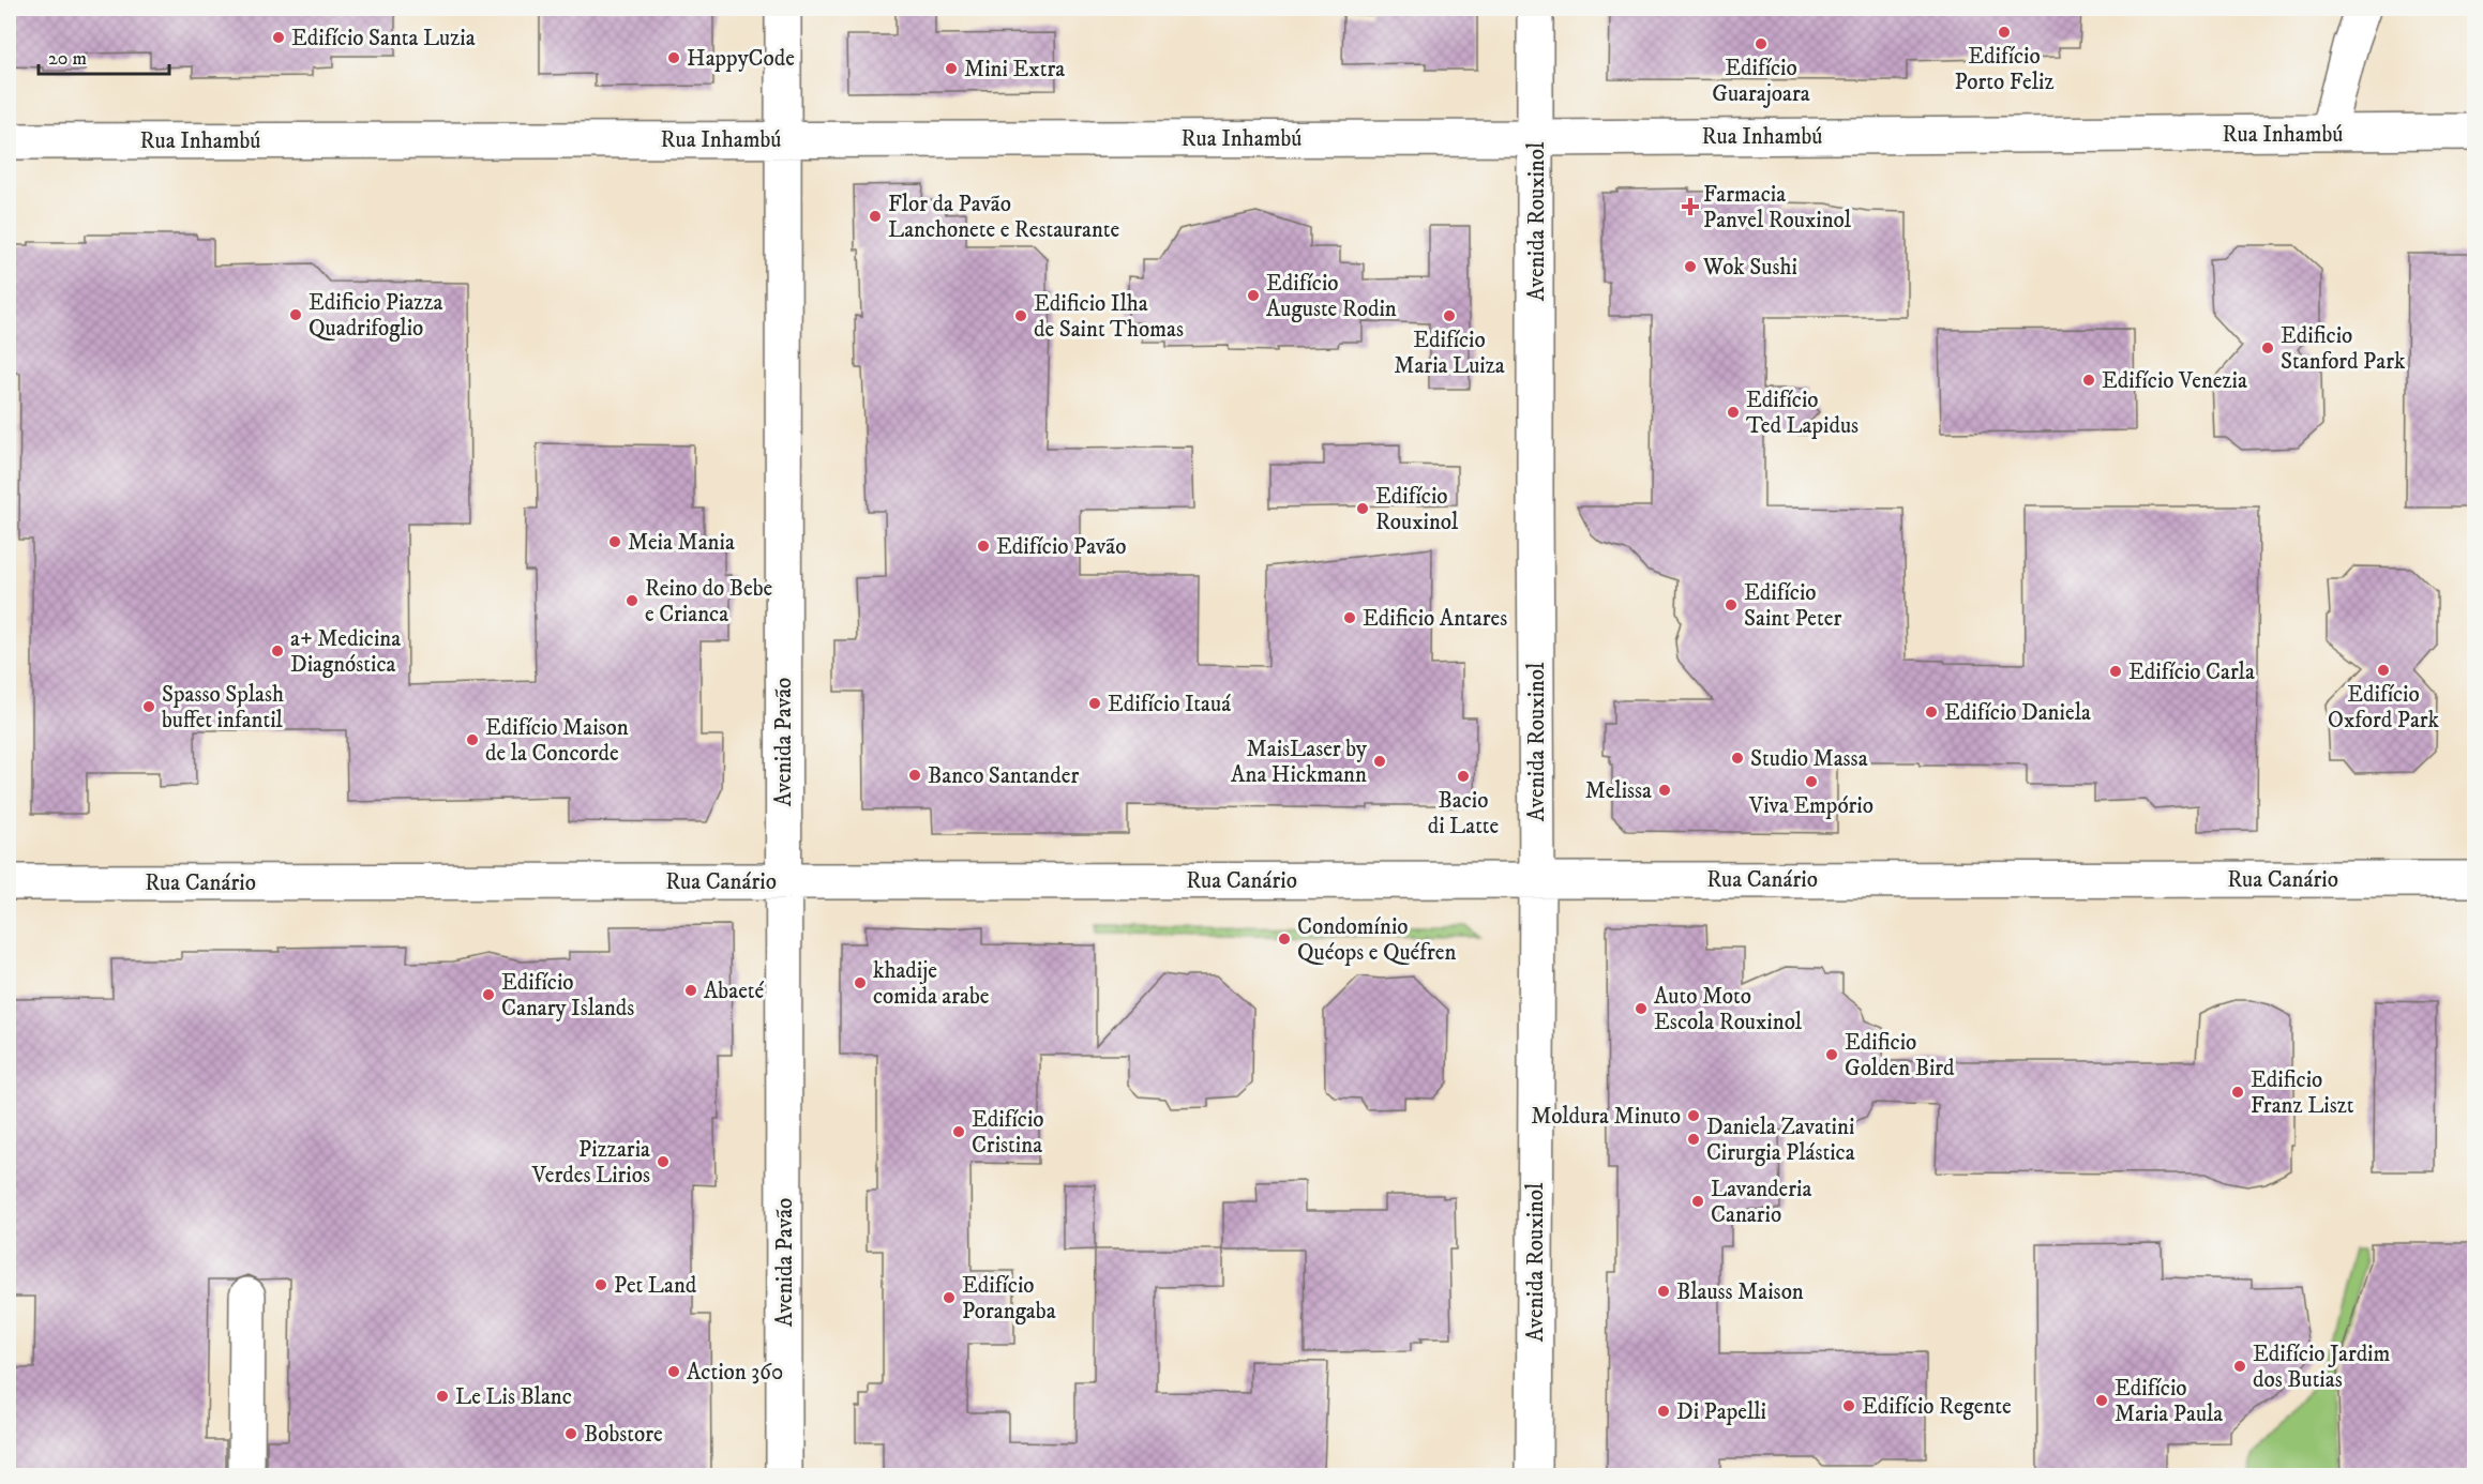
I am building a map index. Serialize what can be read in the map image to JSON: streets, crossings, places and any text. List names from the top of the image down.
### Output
{
  "streets": {
    "street": [
      "Rua Inhambú",
      "Avenida Rouxinol",
      "Avenida Pavão",
      "Rua Canário"
    ]
  },
  "crossings": [
    ["Rua Inhambú", "Avenida Rouxinol"],
    ["Rua Inhambú", "Avenida Pavão"],
    ["Avenida Rouxinol", "Rua Canário"],
    ["Avenida Pavão", "Rua Canário"]
  ],
  "places": {
    "other": [
      "Edifício Porto Feliz",
      "Edifício Santa Luzia",
      "Edifício Guarajoara",
      "HappyCode",
      "Mini Extra",
      "Flor da Pavão Lanchonete e Restaurante",
      "Wok Sushi",
      "Edifício Auguste Rodin",
      "Edificio Piazza Quadrifoglio",
      "Edificio Ilha de Saint Thomas",
      "Edifício Maria Luiza",
      "Edificio Stanford Park",
      "Edifício Venezia",
      "Edifício Ted Lapidus",
      "Edifício Rouxinol",
      "Meia Mania",
      "Edifício Pavão",
      "Reino do Bebe e Crianca",
      "Edifício Saint Peter",
      "Edificio Antares",
      "a+ Medicina Diagnóstica",
      "Edifício Oxford Park",
      "Edifício Carla",
      "Edifício Itauá",
      "Spasso Splash buffet infantil",
      "Edifício Daniela",
      "Edifício Maison de la Concorde",
      "Studio Massa",
      "MaisLaser by Ana Hickmann",
      "Banco Santander",
      "Bacio di Latte",
      "Viva Empório",
      "Melissa",
      "Condomínio Quéops e Quéfren",
      "khadije comida arabe",
      "Abaeté",
      "Edifício Canary Islands",
      "Auto Moto Escola Rouxinol",
      "Edificio Golden Bird",
      "Edificio Franz Liszt",
      "Moldura Minuto",
      "Edifício Cristina",
      "Daniela Zavatini Cirurgia Plástica",
      "Pizzaria Verdes Lirios",
      "Lavanderia Canario",
      "Pet Land",
      "Blauss Maison",
      "Edifício Porangaba",
      "Edifício Jardim dos Butias",
      "Action 360",
      "Le Lis Blanc",
      "Edifício Maria Paula",
      "Edifício Regente",
      "Di Papelli",
      "Bobstore"
    ],
    "health": ["Farmacia Panvel Rouxinol"]
  },
  "scale_bar": "20 m"
}
